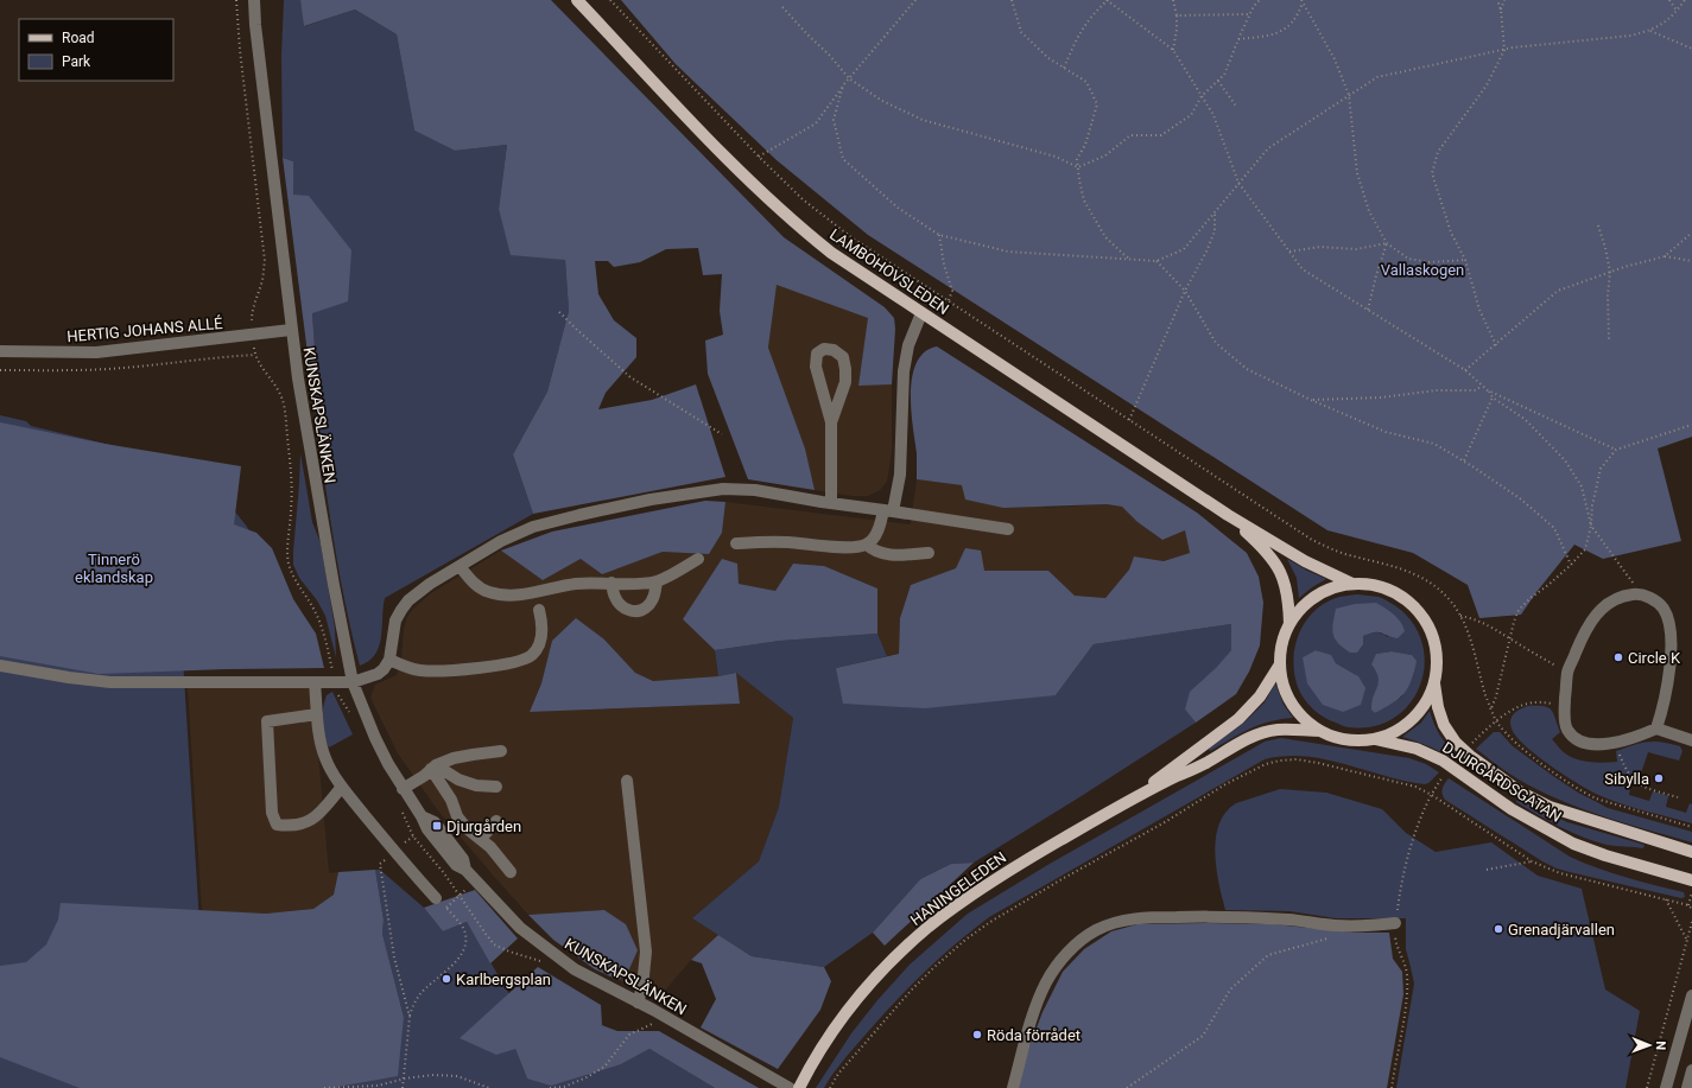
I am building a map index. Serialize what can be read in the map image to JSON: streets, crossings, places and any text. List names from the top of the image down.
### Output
{
  "streets": {
    "main road": ["LAMBOHOVSLEDEN", "DJURGÅRDSGATAN", "HANINGELEDEN"],
    "street": ["HERTIG JOHANS ALLÉ", "KUNSKAPSLÄNKEN"]
  },
  "crossings": [
    ["LAMBOHOVSLEDEN", "DJURGÅRDSGATAN"],
    ["LAMBOHOVSLEDEN", "HANINGELEDEN"],
    ["HERTIG JOHANS ALLÉ", "KUNSKAPSLÄNKEN"],
    ["DJURGÅRDSGATAN", "HANINGELEDEN"]
  ],
  "parks": ["Vallaskogen", "Tinnerö eklandskap"],
  "places": {
    "other": [
      "Circle K",
      "Sibylla",
      "Grenadjärvallen",
      "Karlbergsplan",
      "Röda förrådet"
    ],
    "transit": ["Djurgården"]
  },
  "legend": ["Road", "Park"],
  "north": "right"
}
